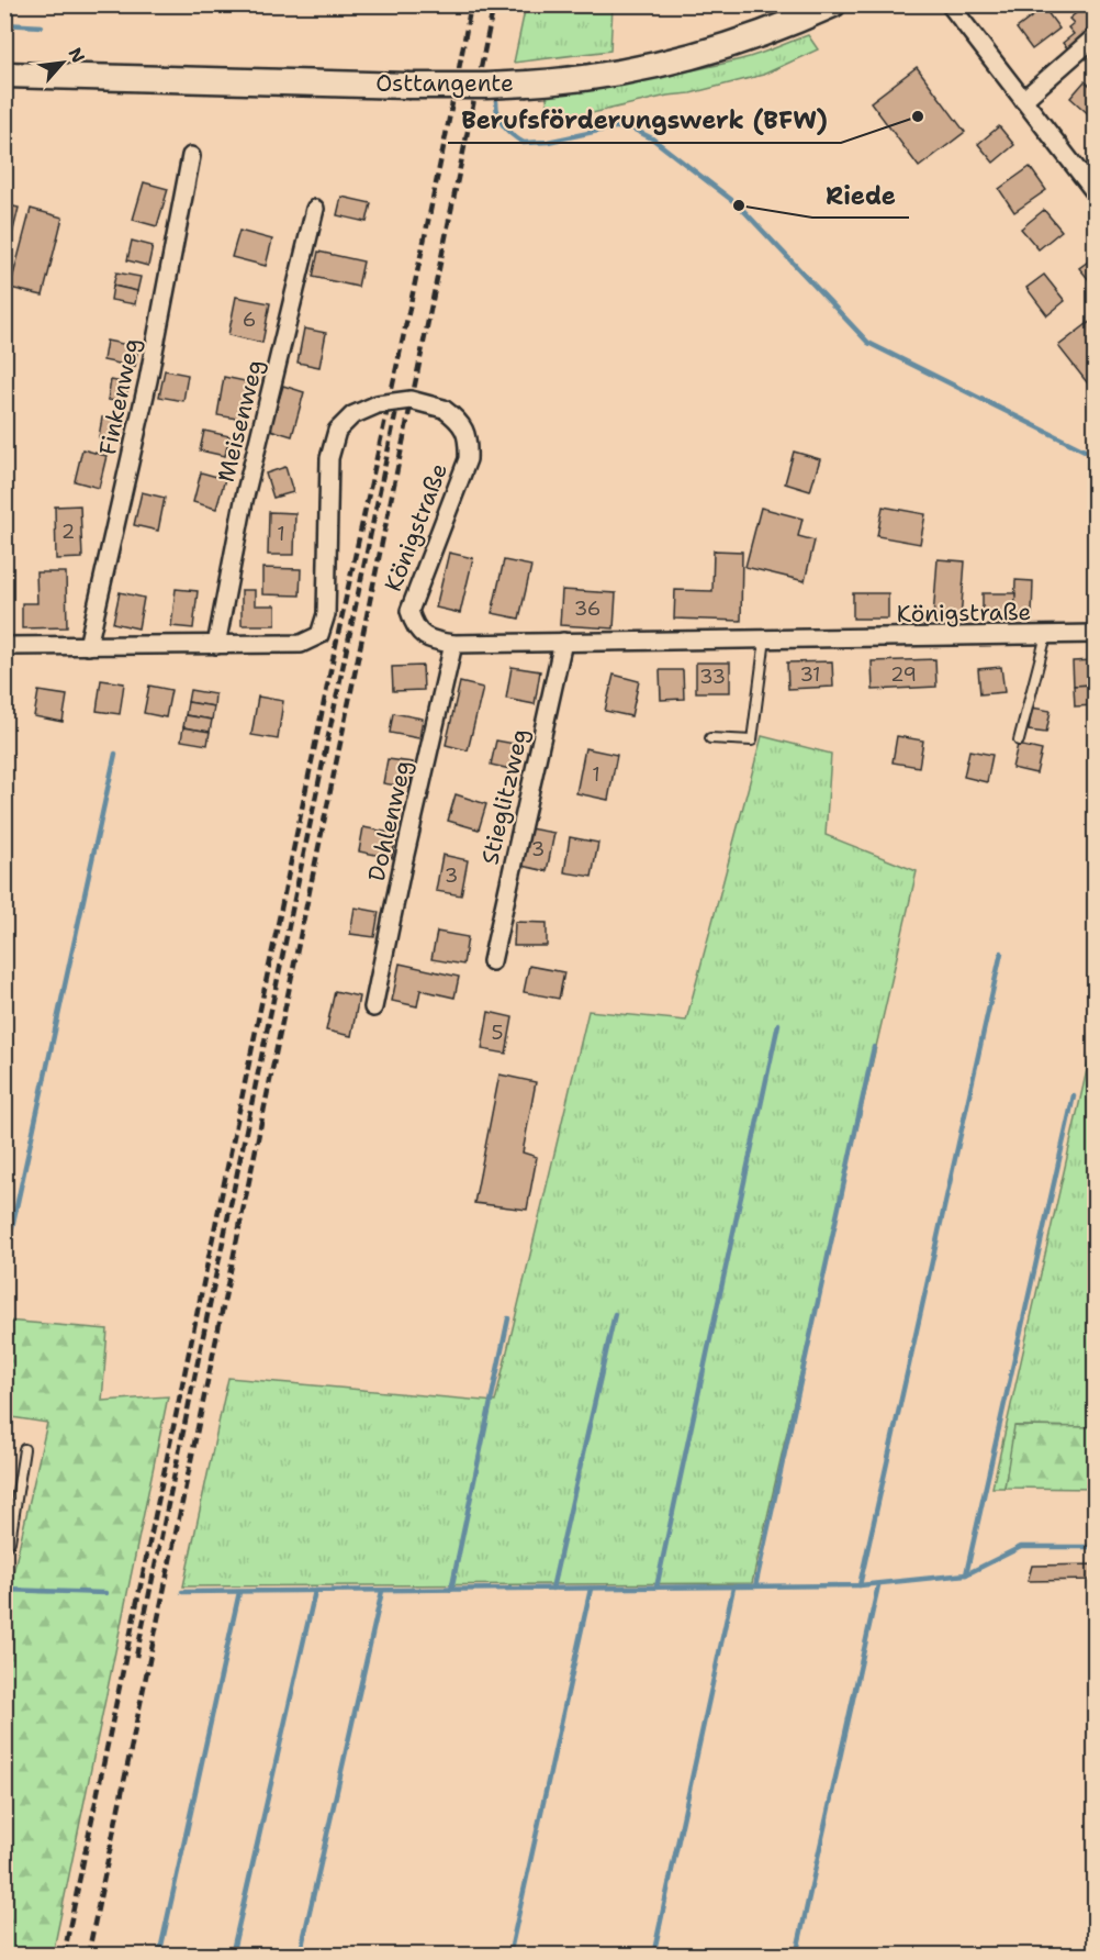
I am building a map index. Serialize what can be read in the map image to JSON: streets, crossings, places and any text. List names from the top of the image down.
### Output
{
  "streets": {
    "main road": ["Osttangente"],
    "street": [
      "Finkenweg",
      "Meisenweg",
      "Königstraße",
      "Stieglitzweg",
      "Dohlenweg"
    ]
  },
  "crossings": [
    ["Finkenweg", "Königstraße"],
    ["Meisenweg", "Königstraße"],
    ["Königstraße", "Stieglitzweg"],
    ["Königstraße", "Dohlenweg"]
  ],
  "places": ["Berufsförderungswerk (BFW)", "Riede"],
  "house_numbers": [
    "6",
    "2",
    "1",
    "36",
    "31",
    "29",
    "33",
    "1",
    "3",
    "3",
    "5"
  ],
  "north": "top right"
}
